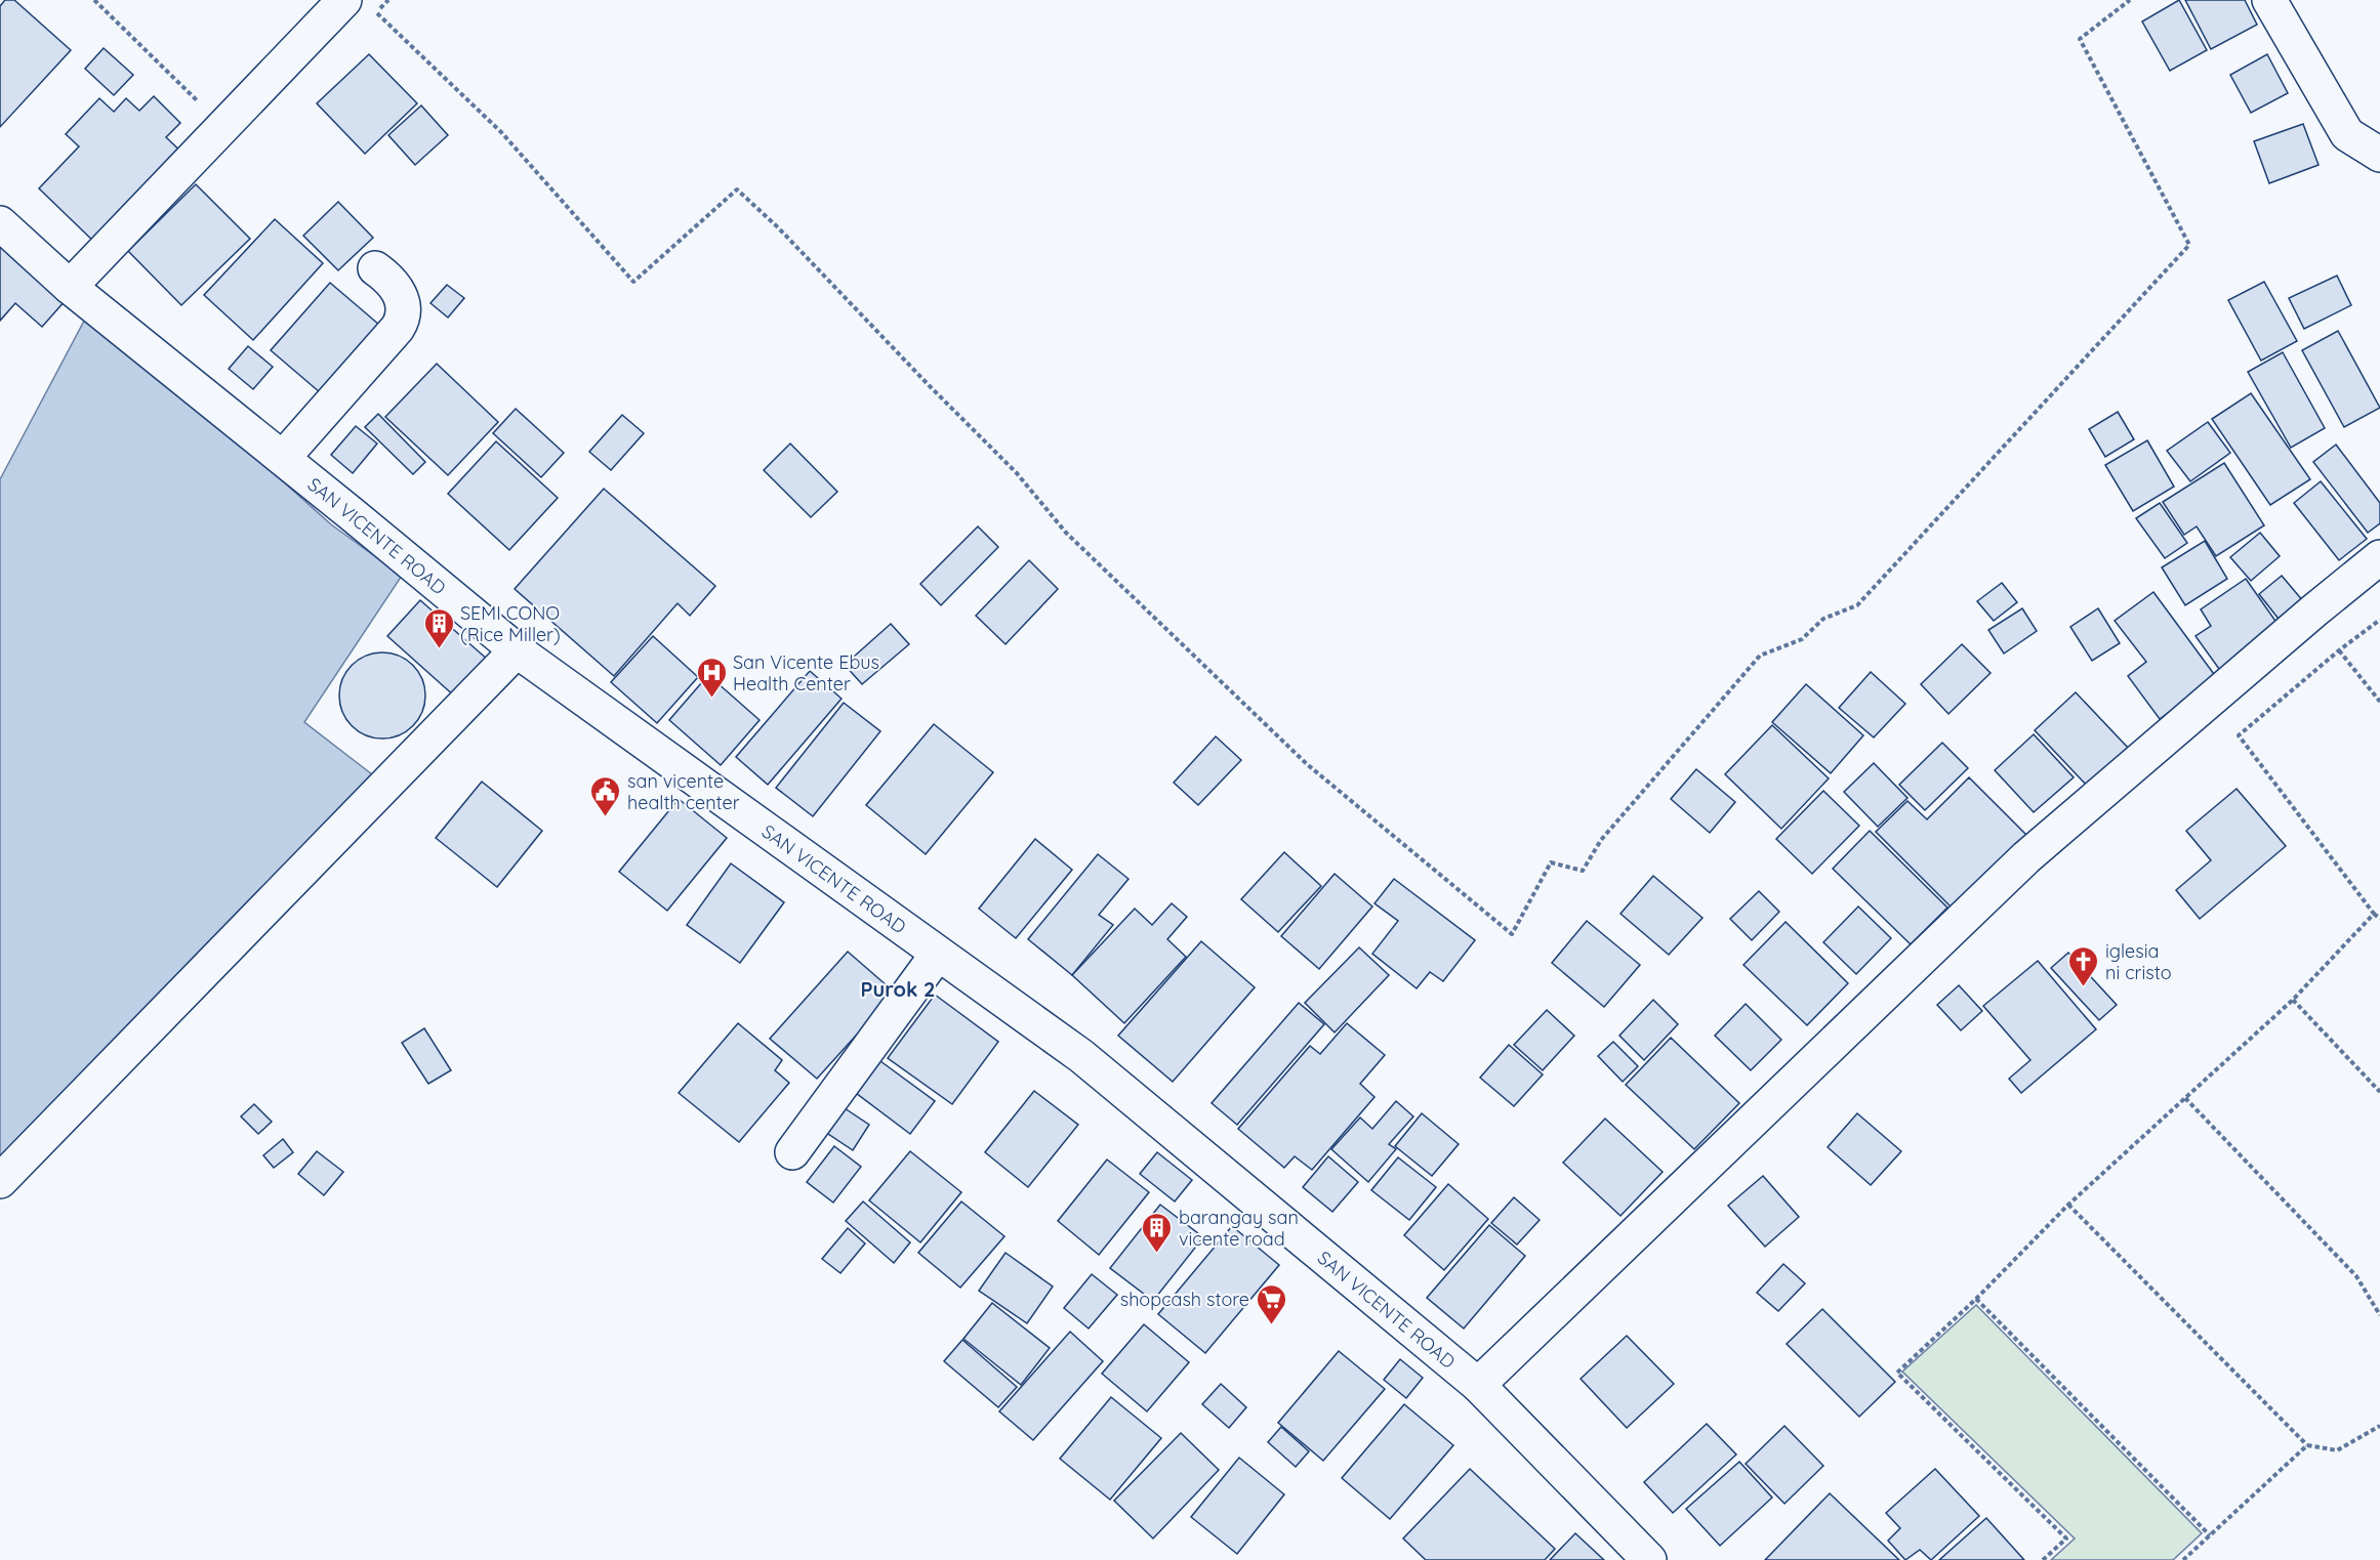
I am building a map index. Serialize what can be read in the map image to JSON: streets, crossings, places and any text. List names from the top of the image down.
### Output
{
  "streets": {
    "street": ["SAN VICENTE ROAD"]
  },
  "districts": ["Purok 2"],
  "places": {
    "building": ["SEMI CONO (Rice Miller)", "barangay san vicente road"],
    "hospital": ["San Vicente Ebus Health Center"],
    "public building": ["san vicente health center"],
    "church": ["iglesia ni cristo"],
    "supermarket": ["shopcash store"]
  }
}
